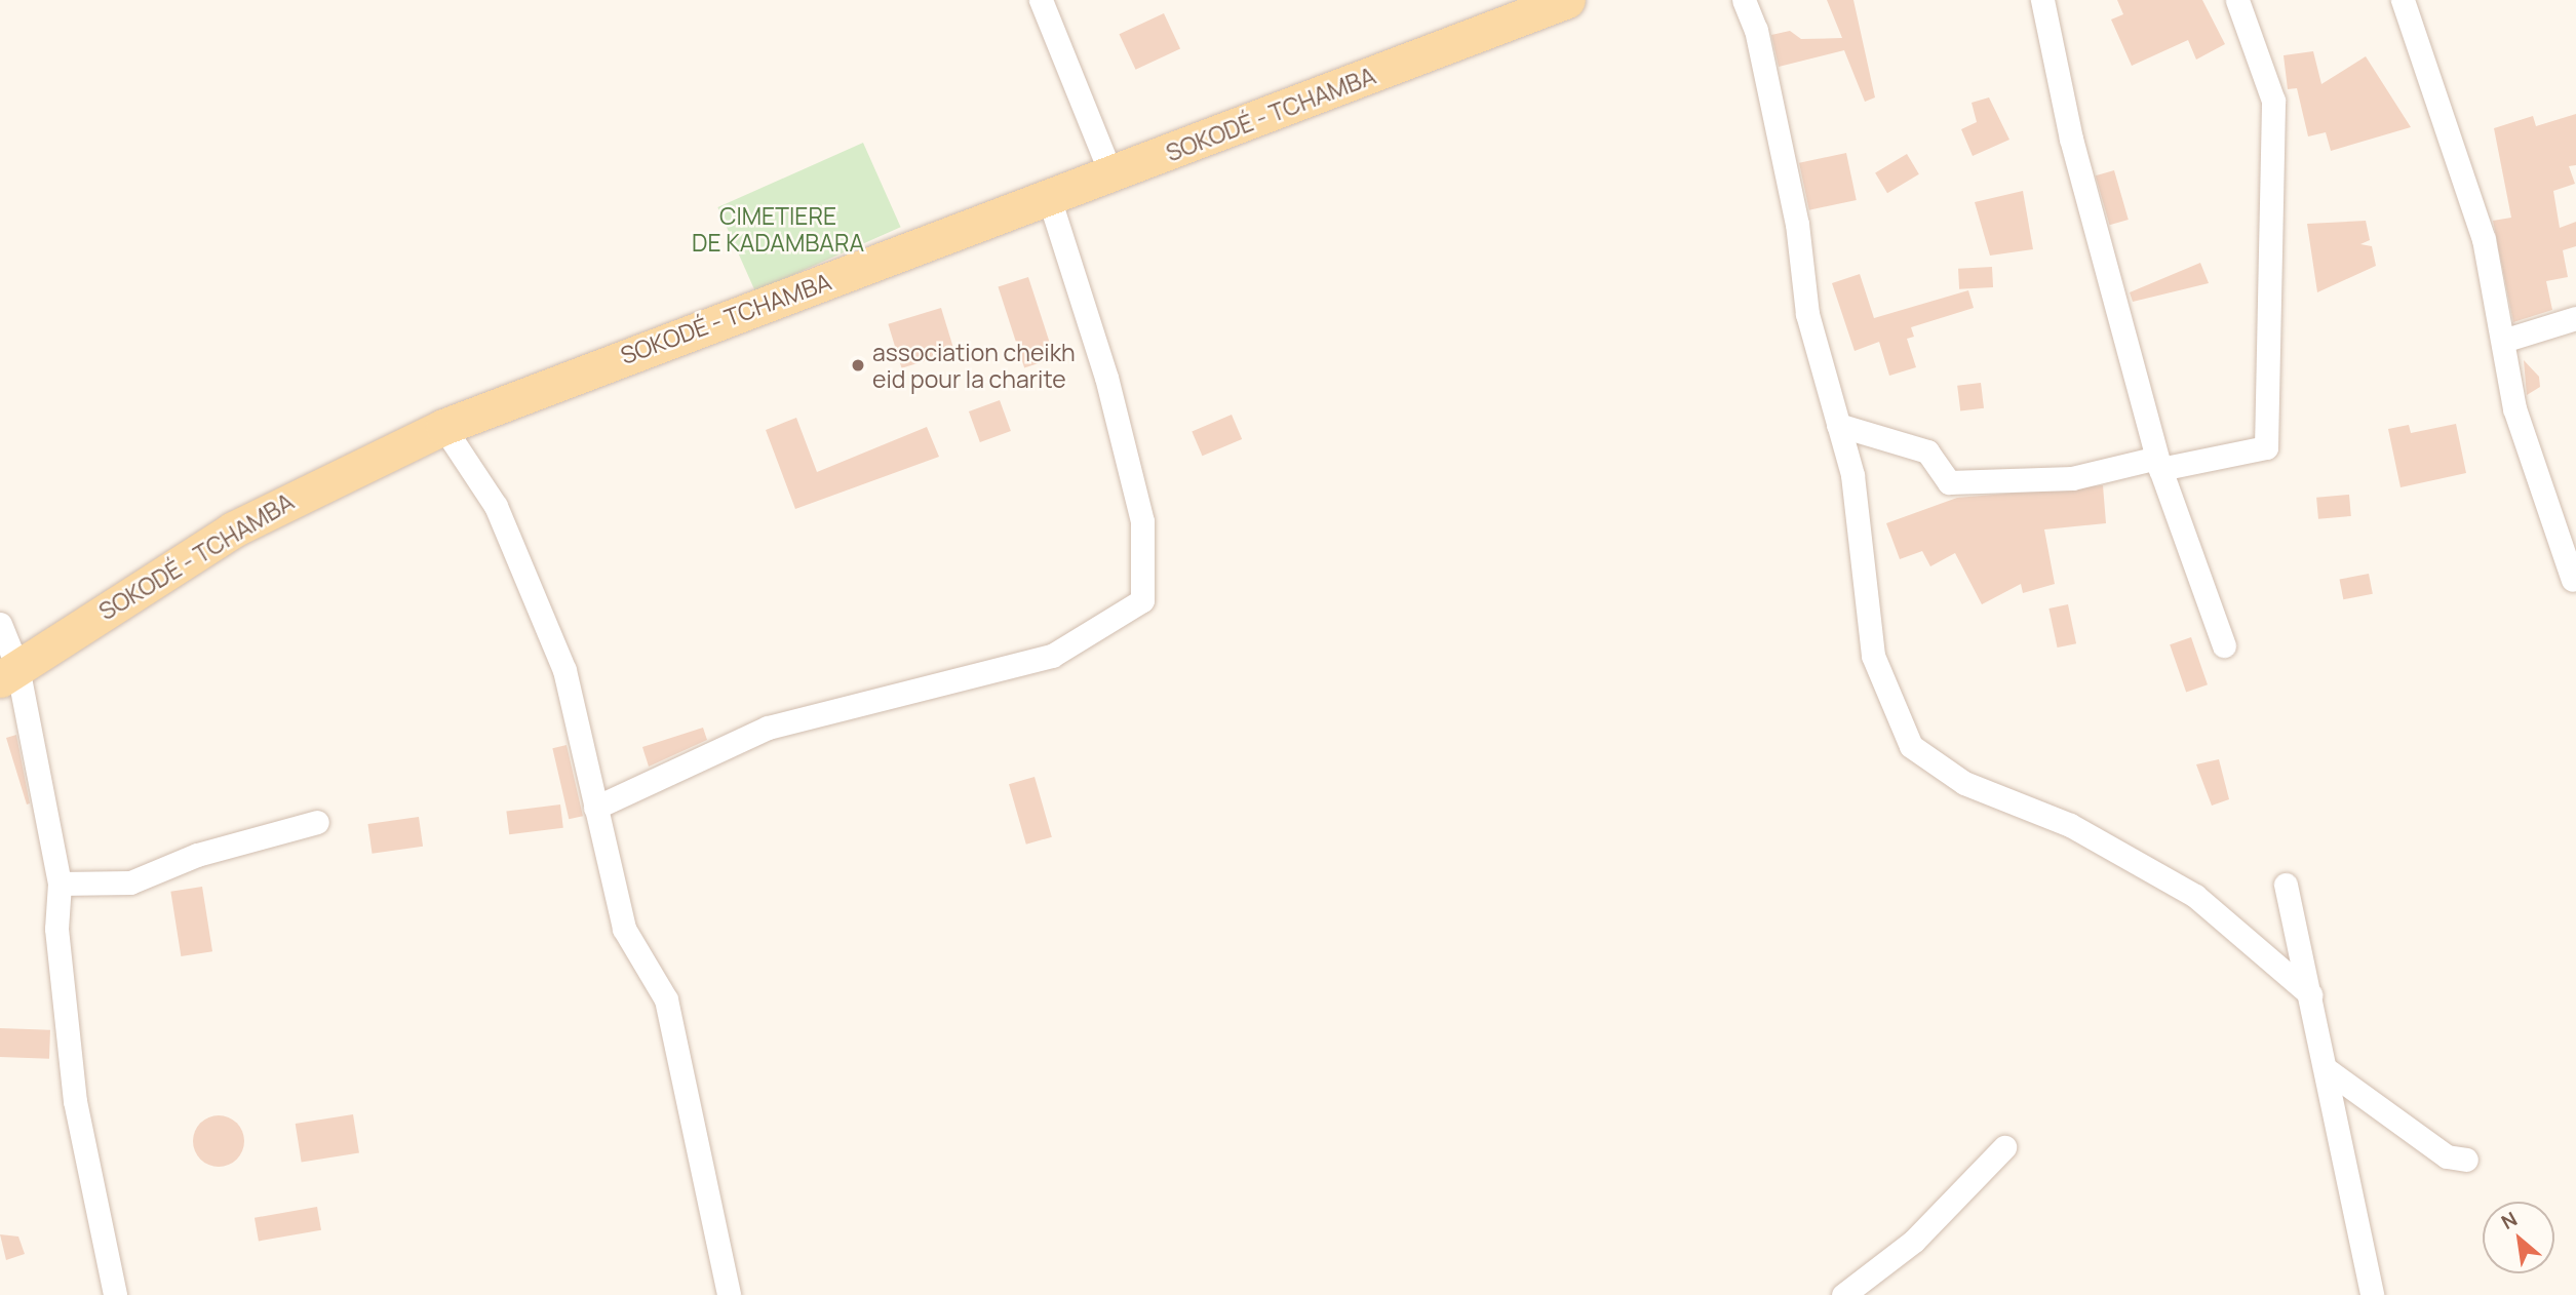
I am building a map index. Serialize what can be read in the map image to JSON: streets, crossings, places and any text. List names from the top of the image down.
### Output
{
  "streets": {
    "main road": ["SOKODÉ - TCHAMBA"]
  },
  "parks": ["CIMETIERE DE KADAMBARA"],
  "places": ["association cheikh eid pour la charite"],
  "north": "top left"
}
